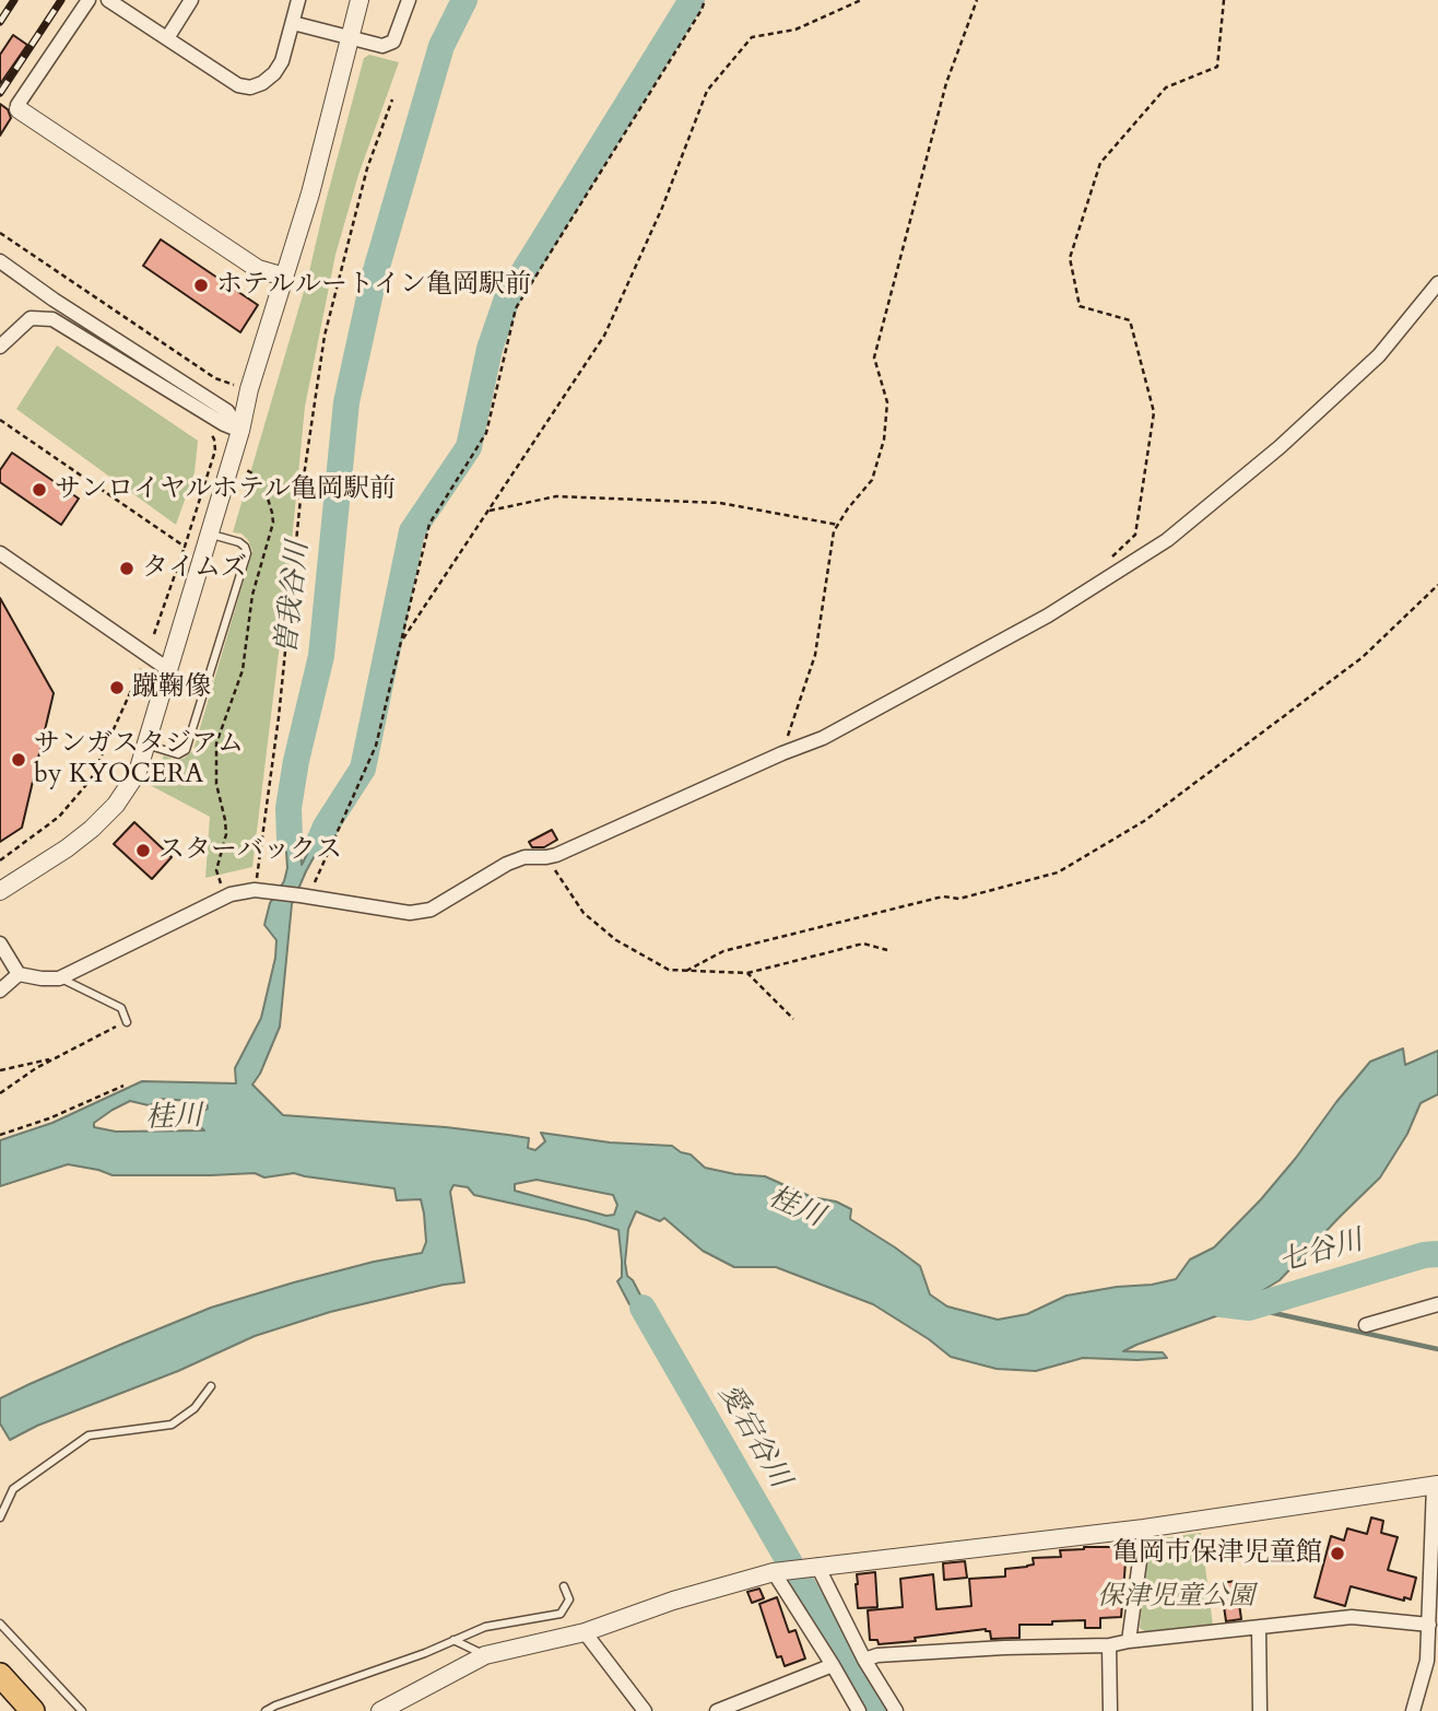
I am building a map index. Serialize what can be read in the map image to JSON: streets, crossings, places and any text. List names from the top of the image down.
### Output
{
  "water": [
    "曽我谷川",
    "桂川",
    "七谷川",
    "愛宕谷川"
  ],
  "parks": ["保津児童公園"],
  "places": [
    "ホテルルートイン亀岡駅前",
    "サンロイヤルホテル亀岡駅前",
    "タイムズ",
    "蹴鞠像",
    "サンガスタジアム by KYOCERA",
    "スターバックス",
    "亀岡市保津児童館"
  ]
}
